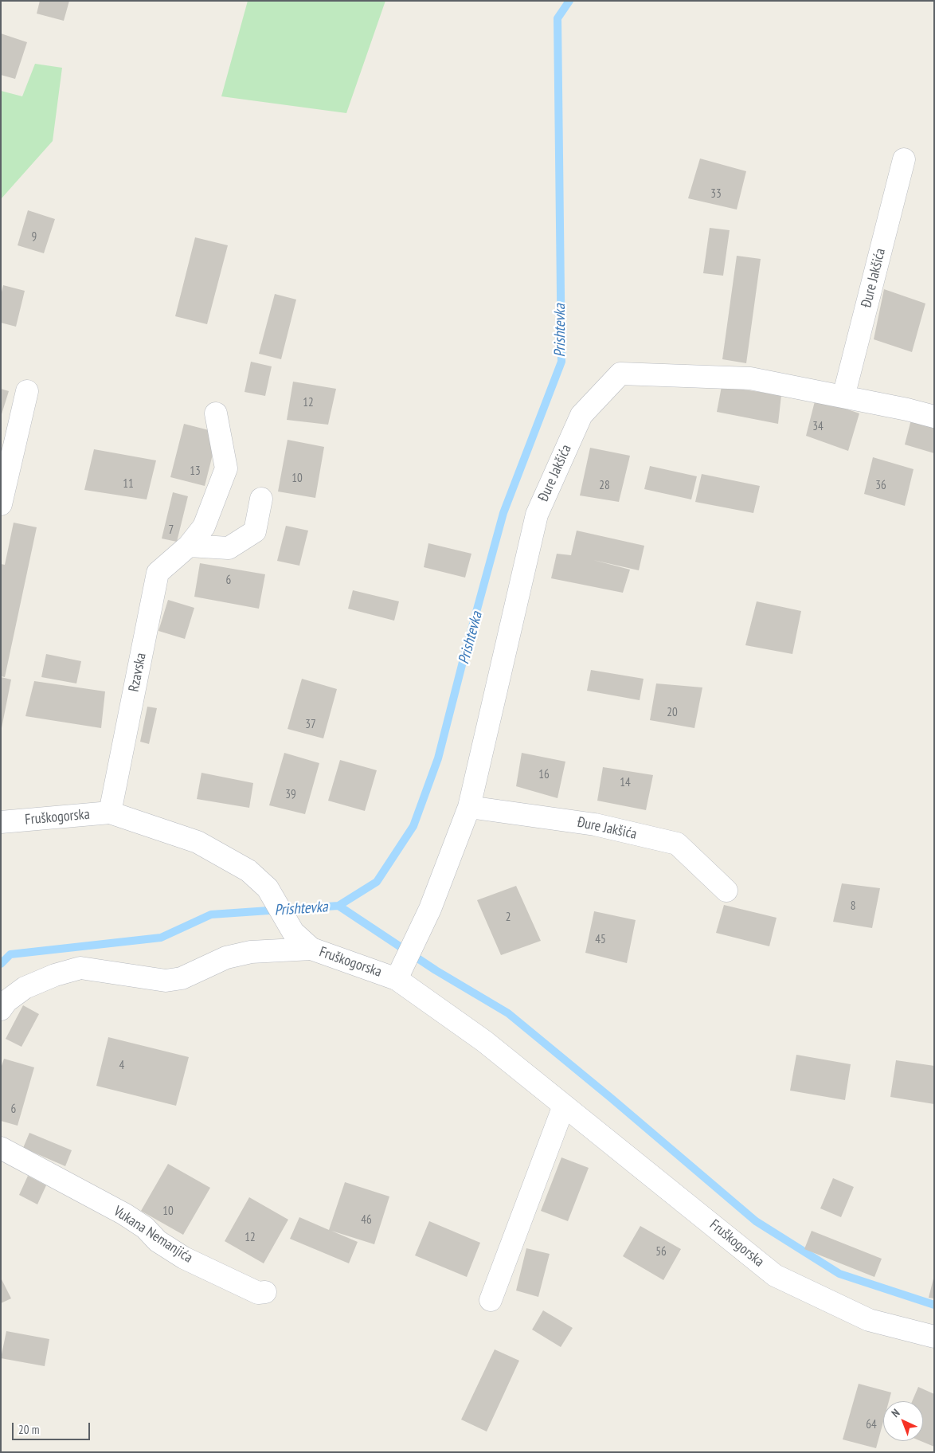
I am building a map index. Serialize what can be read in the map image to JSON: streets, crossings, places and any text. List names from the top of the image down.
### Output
{
  "streets": {
    "street": [
      "Đure Jakšića",
      "Rzavska",
      "Fruškogorska",
      "Vukana Nemanjića"
    ]
  },
  "crossings": [
    ["Đure Jakšića", "Fruškogorska"],
    ["Rzavska", "Fruškogorska"]
  ],
  "water": ["Prishtevka"],
  "house_numbers": [
    "33",
    "9",
    "12",
    "34",
    "13",
    "10",
    "11",
    "28",
    "36",
    "7",
    "6",
    "20",
    "37",
    "16",
    "14",
    "39",
    "8",
    "2",
    "45",
    "4",
    "6",
    "10",
    "46",
    "12",
    "56",
    "64"
  ],
  "scale_bar": "20 m",
  "north": "top left"
}
